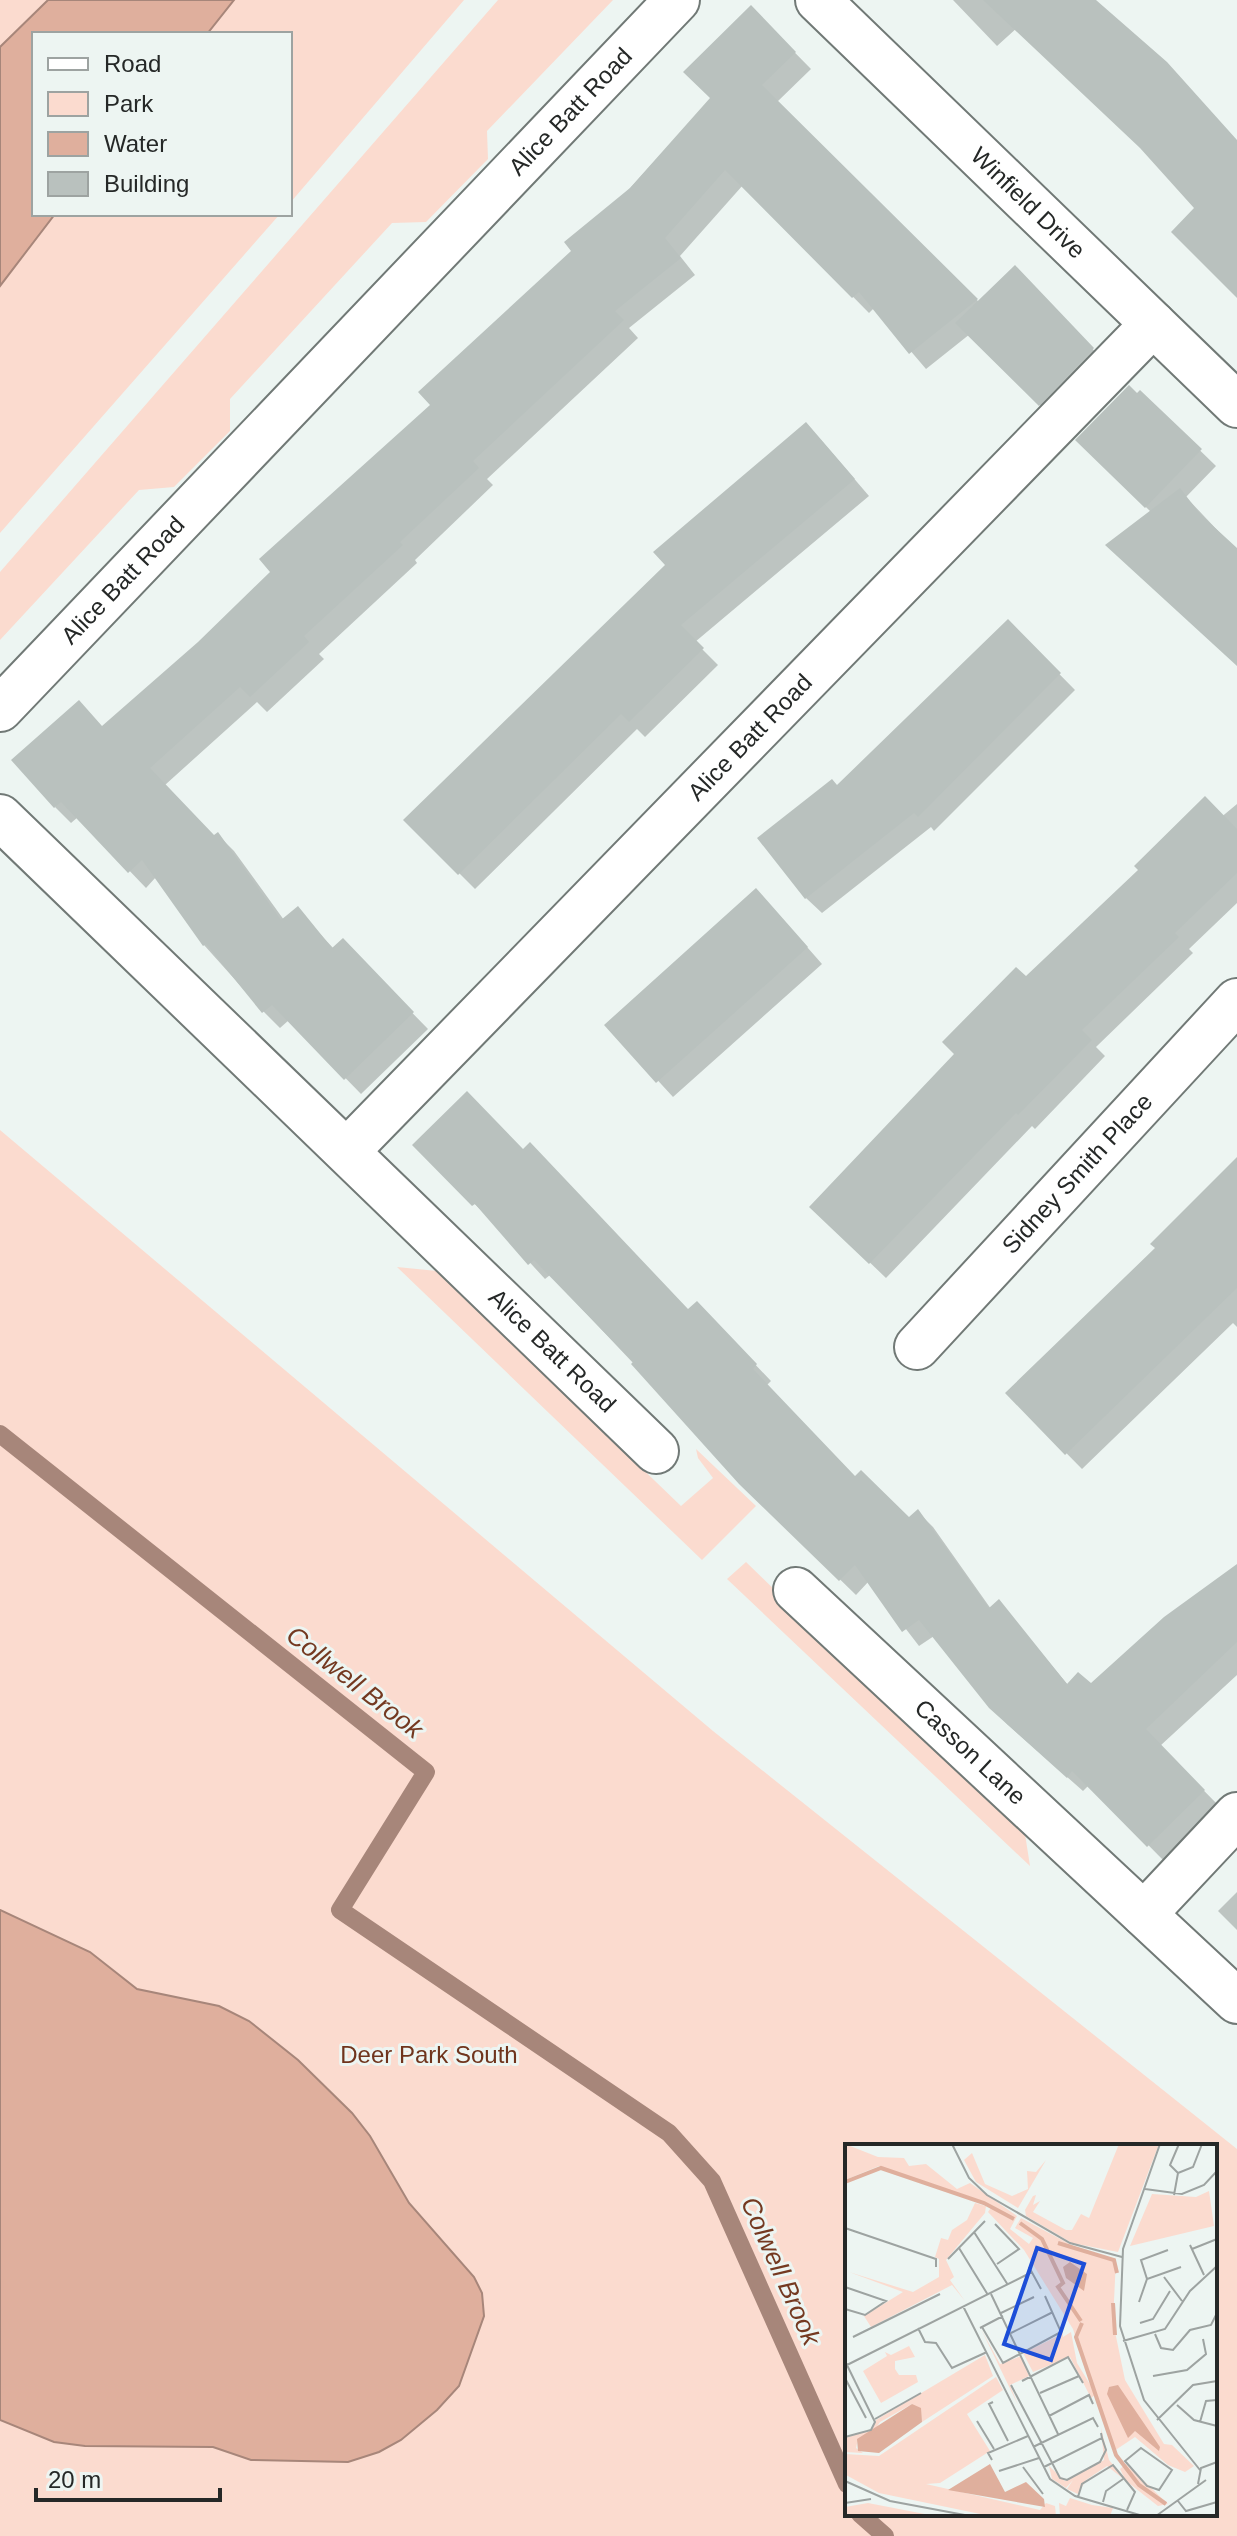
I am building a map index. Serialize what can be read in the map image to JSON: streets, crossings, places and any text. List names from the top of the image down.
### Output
{
  "streets": {
    "street": [
      "Alice Batt Road",
      "Winfield Drive",
      "Sidney Smith Place",
      "Casson Lane"
    ]
  },
  "crossings": [
    ["Alice Batt Road", "Winfield Drive"]
  ],
  "water": ["Collwell Brook", "Colwell Brook"],
  "parks": ["Deer Park South"],
  "legend": [
    "Road",
    "Park",
    "Water",
    "Building"
  ],
  "scale_bar": "20 m"
}
